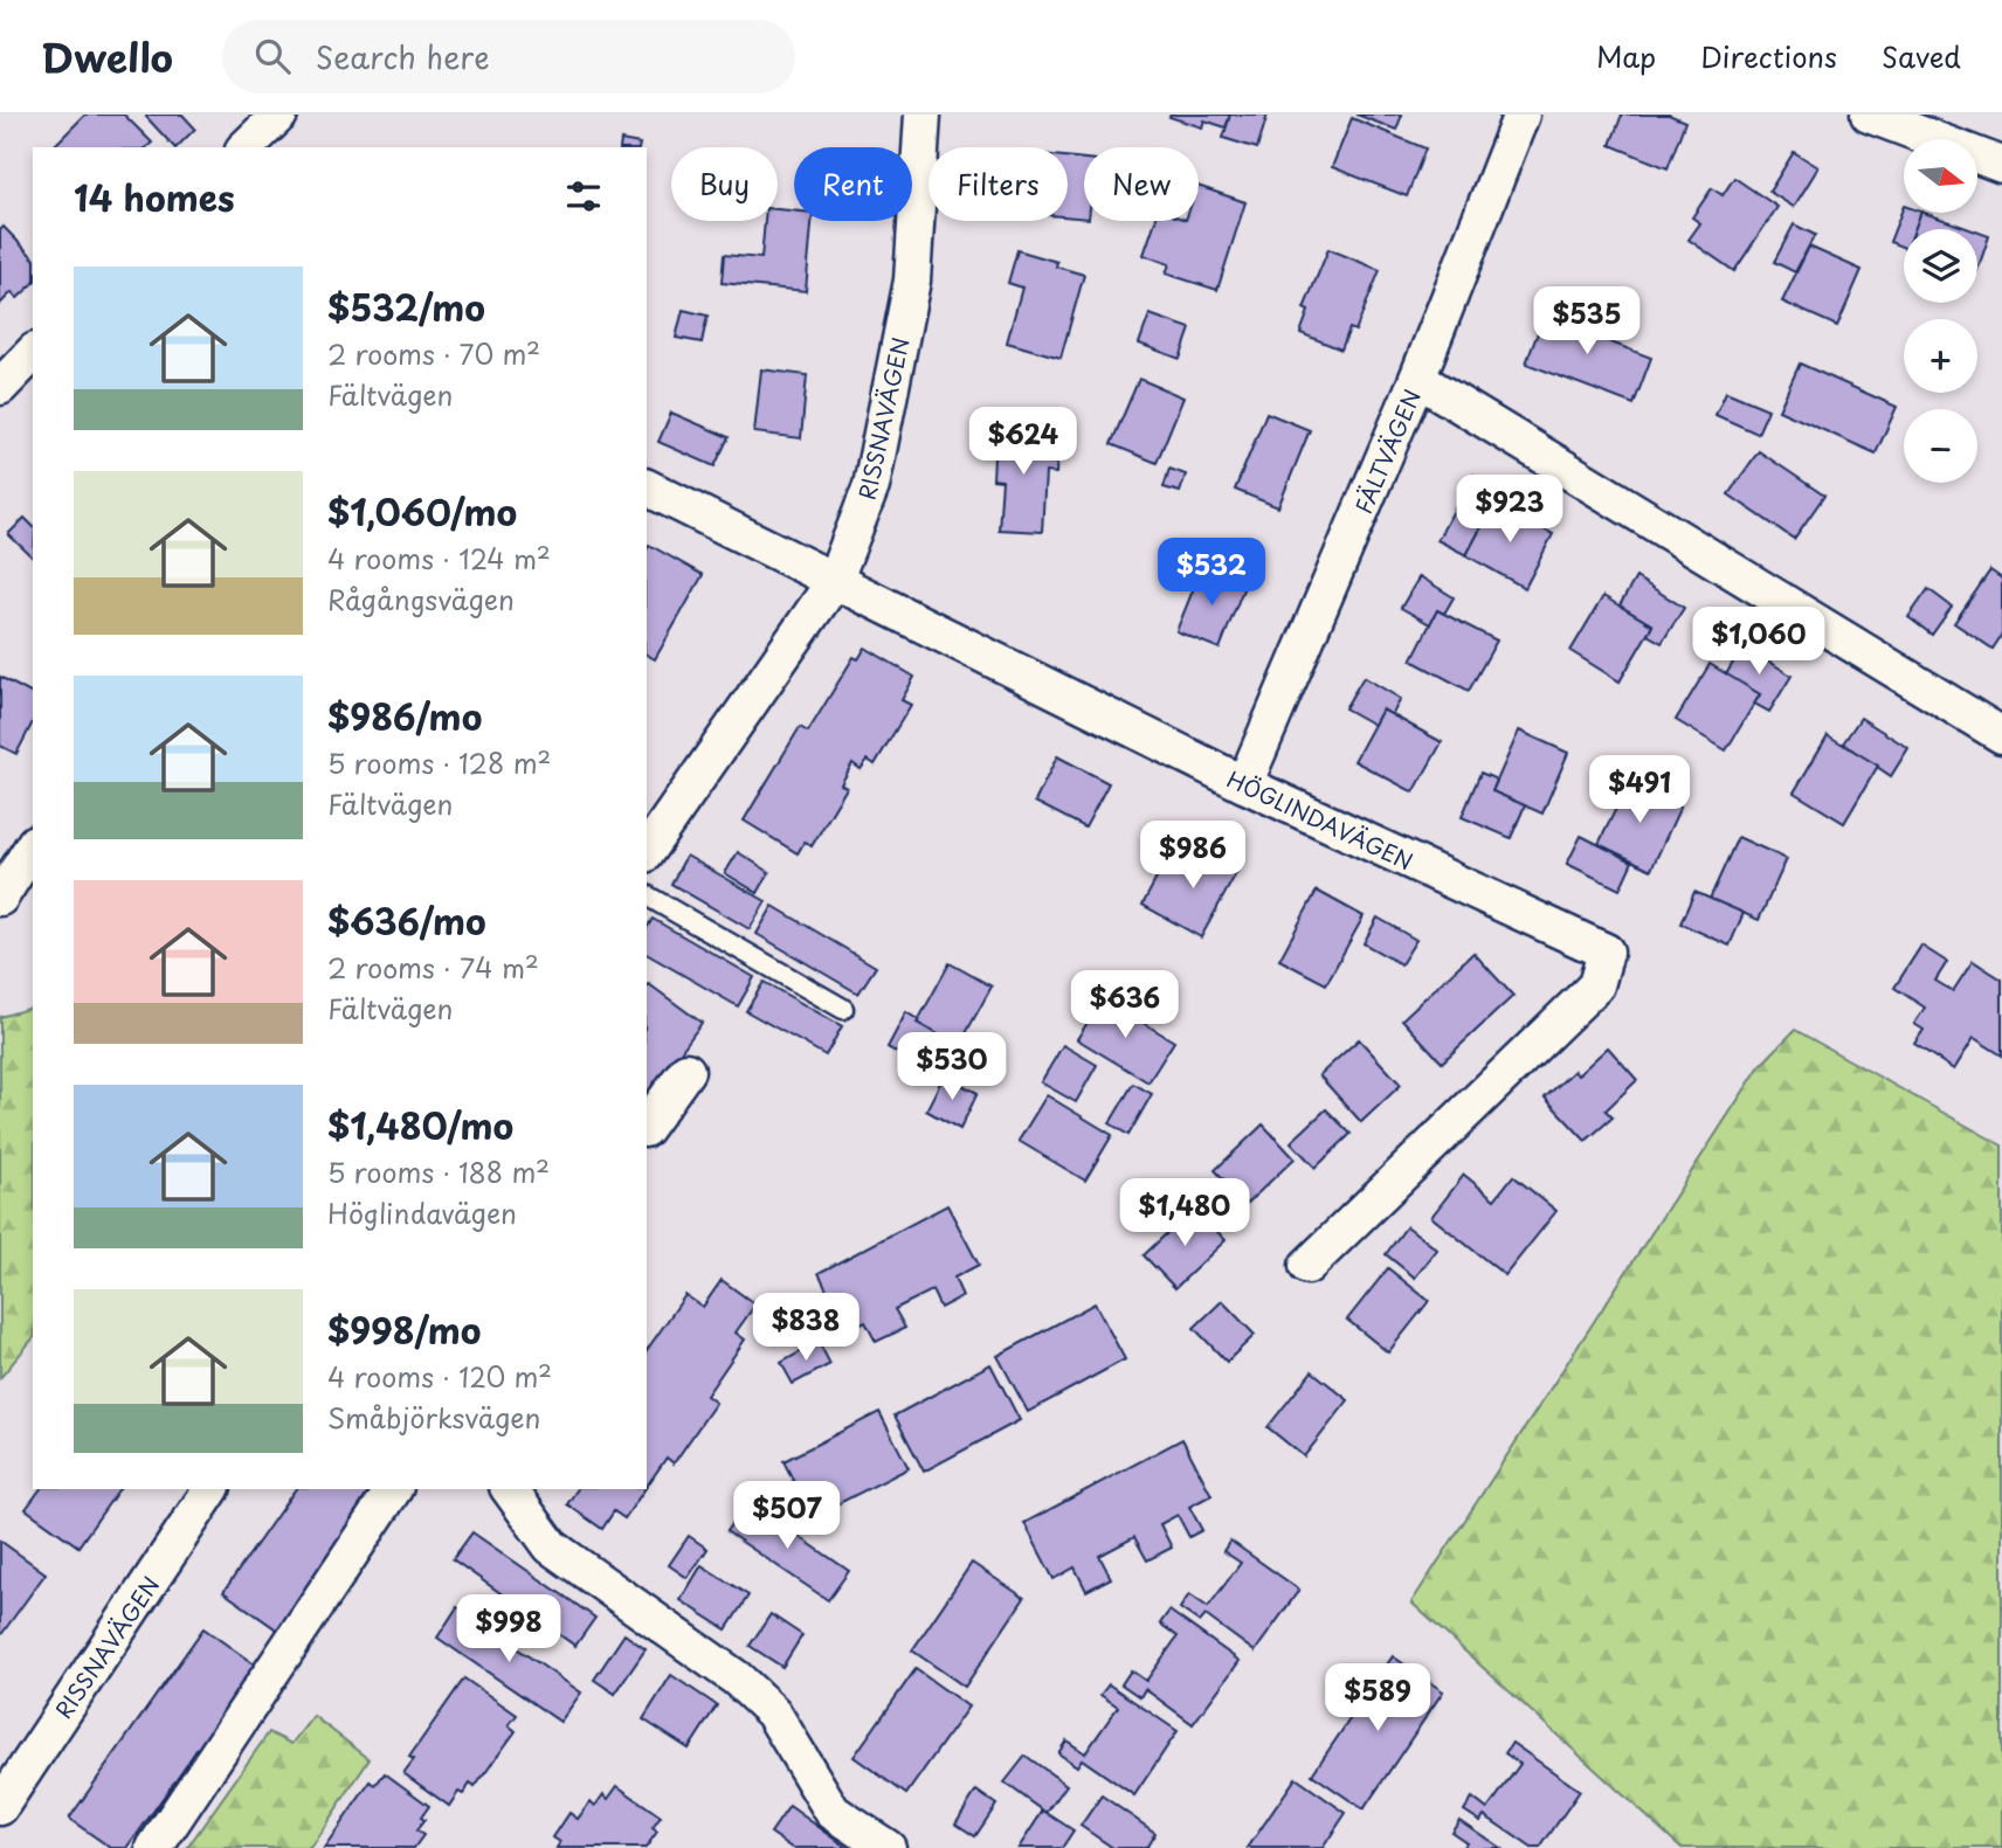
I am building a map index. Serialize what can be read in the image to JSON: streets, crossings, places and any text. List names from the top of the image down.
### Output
{
  "streets": {
    "street": ["RISSNAVÄGEN", "FÄLTVÄGEN", "HÖGLINDAVÄGEN"]
  },
  "crossings": [
    ["RISSNAVÄGEN", "HÖGLINDAVÄGEN"],
    ["FÄLTVÄGEN", "HÖGLINDAVÄGEN"]
  ],
  "north": "right",
  "page": {
    "header": "Dwello",
    "search": "Search here",
    "nav": ["Map", "Directions", "Saved"],
    "map_buttons": ["+", "−"],
    "chip": [
      "Buy",
      "Rent",
      "Filters",
      "New"
    ],
    "heading": "14 homes",
    "list": [
      {
        "name": "$532/mo",
        "note": "2 rooms · 70 m² · Fältvägen"
      },
      {
        "name": "$1,060/mo",
        "note": "4 rooms · 124 m² · Rågångsvägen"
      },
      {
        "name": "$986/mo",
        "note": "5 rooms · 128 m² · Fältvägen"
      },
      {
        "name": "$636/mo",
        "note": "2 rooms · 74 m² · Fältvägen"
      },
      {
        "name": "$1,480/mo",
        "note": "5 rooms · 188 m² · Höglindavägen"
      },
      {
        "name": "$998/mo",
        "note": "4 rooms · 120 m² · Småbjörksvägen"
      }
    ],
    "price": [
      "$535",
      "$624",
      "$923",
      "$532",
      "$1,060",
      "$491",
      "$986",
      "$636",
      "$530",
      "$1,480",
      "$838",
      "$507",
      "$998",
      "$589"
    ]
  }
}
